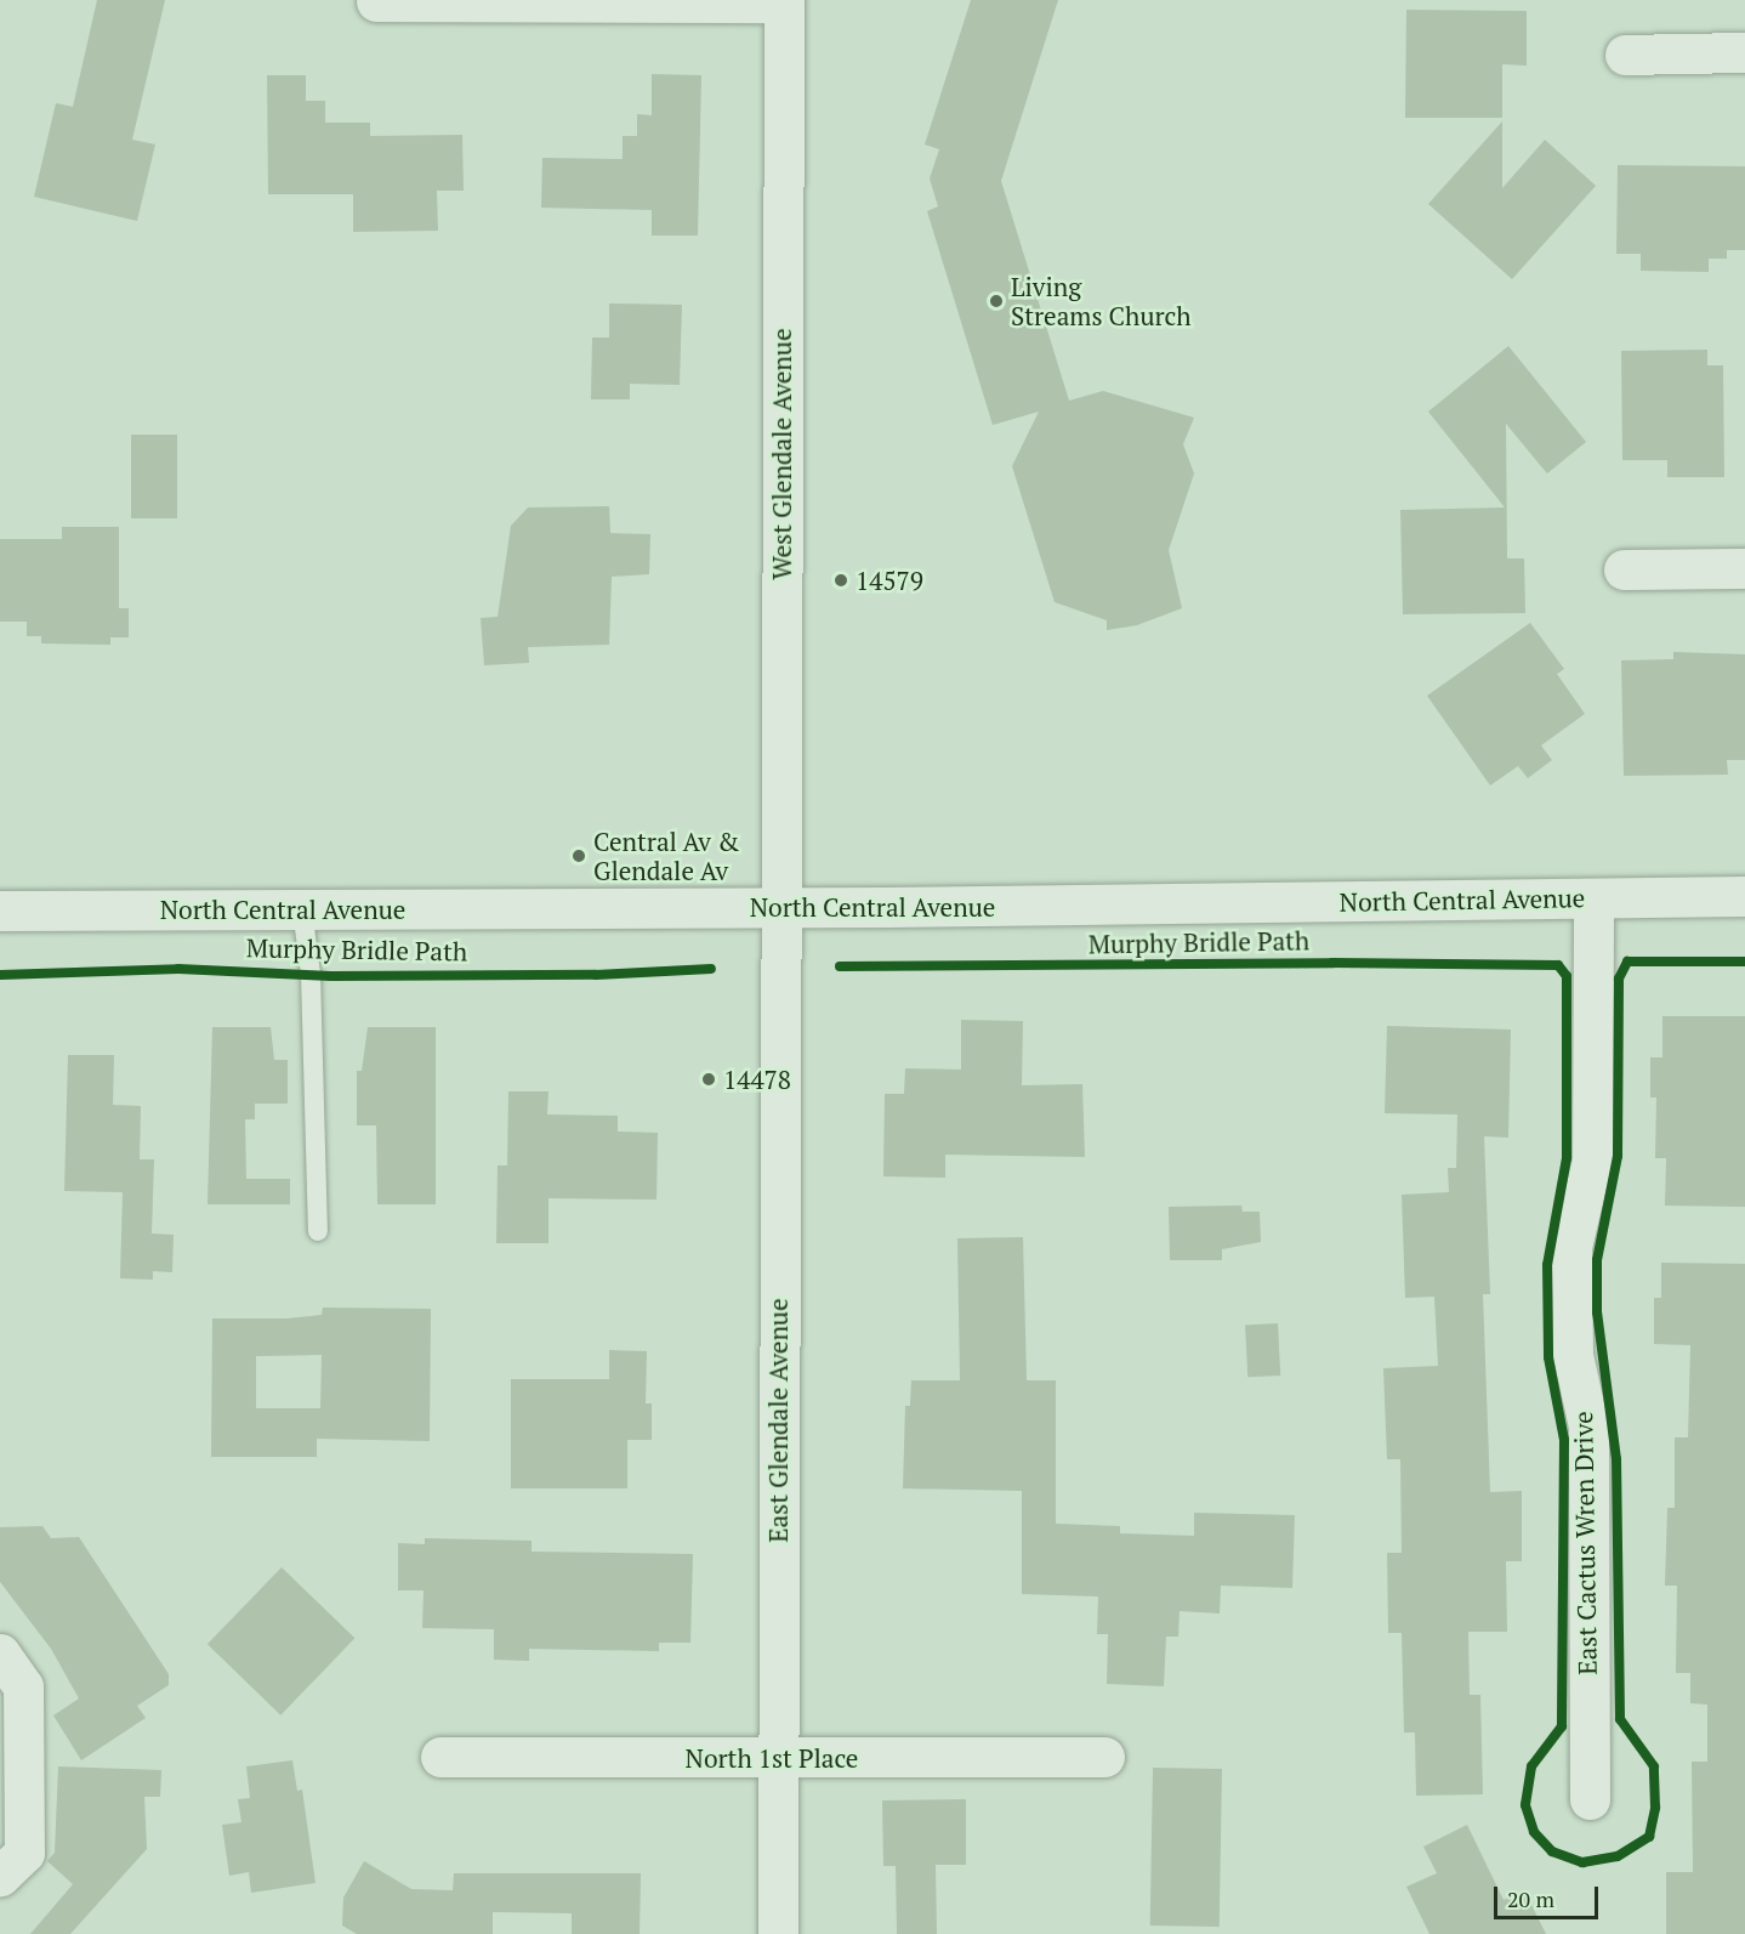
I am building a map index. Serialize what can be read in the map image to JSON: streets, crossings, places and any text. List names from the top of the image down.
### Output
{
  "streets": {
    "main road": [
      "West Glendale Avenue",
      "North Central Avenue",
      "East Glendale Avenue",
      "East Cactus Wren Drive",
      "North 1st Place"
    ],
    "cycle path": ["Murphy Bridle Path"]
  },
  "crossings": [
    ["West Glendale Avenue", "North Central Avenue"],
    ["West Glendale Avenue", "East Glendale Avenue"],
    ["North Central Avenue", "East Glendale Avenue"],
    ["North Central Avenue", "East Cactus Wren Drive"],
    ["East Glendale Avenue", "North 1st Place"]
  ],
  "places": [
    "Living Streams Church",
    "14579",
    "Central Av & Glendale Av",
    "14478"
  ],
  "scale_bar": "20 m"
}
